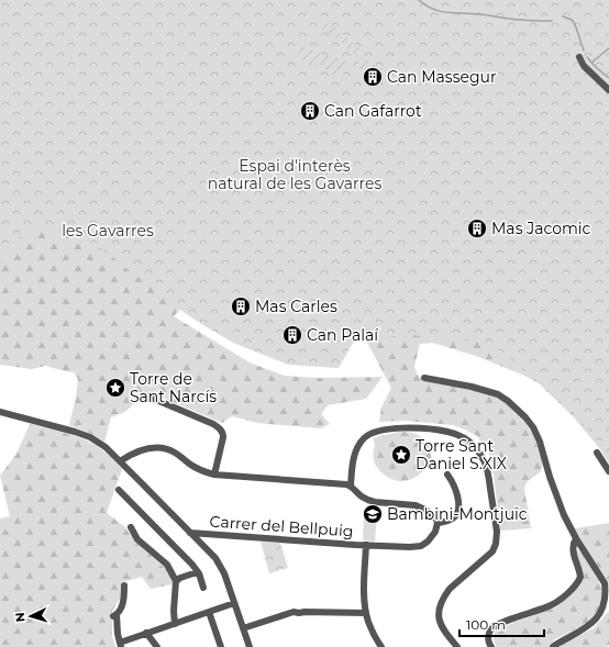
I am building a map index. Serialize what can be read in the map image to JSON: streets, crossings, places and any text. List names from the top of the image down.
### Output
{
  "streets": {
    "street": ["Carrer del Bellpuig"]
  },
  "parks": ["Espai d'interès natural de les Gavarres", "les Gavarres"],
  "places": {
    "building": [
      "Can Massegur",
      "Can Gafarrot",
      "Mas Jacomic",
      "Mas Carles",
      "Can Palaí"
    ],
    "place": ["Torre de Sant Narcís", "Torre Sant Daniel S.XIX"],
    "school or university": ["Bambini-Montjuïc"]
  },
  "scale_bar": "100 m",
  "north": "left"
}
